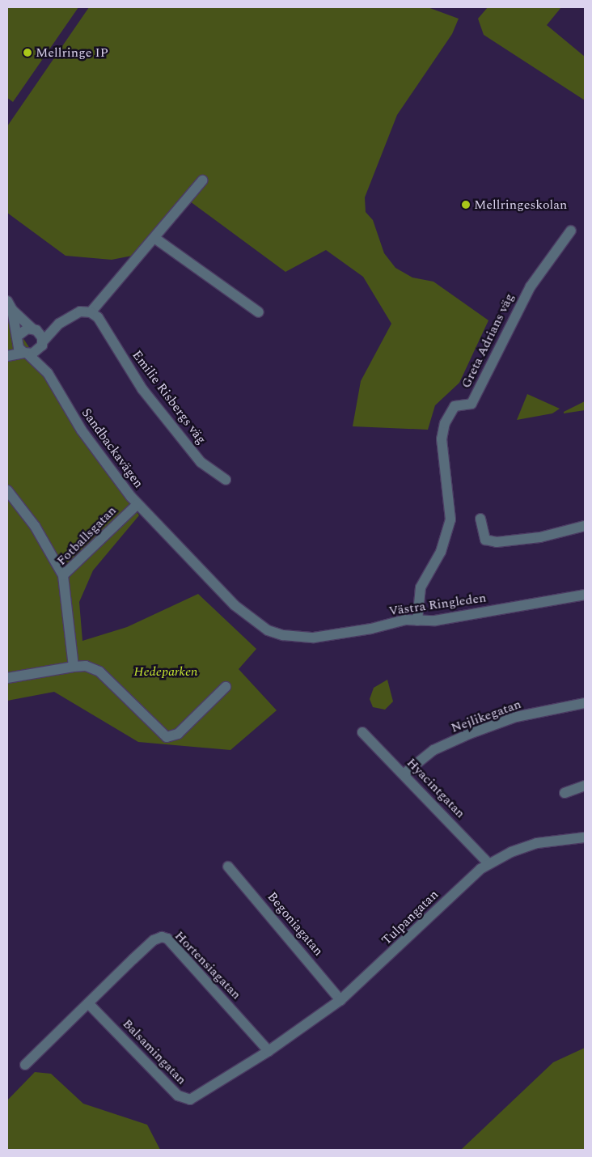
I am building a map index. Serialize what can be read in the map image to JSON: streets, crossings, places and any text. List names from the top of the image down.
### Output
{
  "streets": {
    "street": [
      "Greta Adrians väg",
      "Emilie Risbergs väg",
      "Sandbackavägen",
      "Fotballsgatan",
      "Västra Ringleden",
      "Nejlikegatan",
      "Hyacintgatan",
      "Tulpangatan",
      "Begoniagatan",
      "Hortensiagatan",
      "Balsamingatan"
    ]
  },
  "crossings": [
    ["Greta Adrians väg", "Västra Ringleden"],
    ["Sandbackavägen", "Fotballsgatan"],
    ["Sandbackavägen", "Västra Ringleden"],
    ["Nejlikegatan", "Hyacintgatan"],
    ["Hyacintgatan", "Tulpangatan"],
    ["Tulpangatan", "Begoniagatan"],
    ["Tulpangatan", "Hortensiagatan"],
    ["Tulpangatan", "Balsamingatan"],
    ["Hortensiagatan", "Balsamingatan"]
  ],
  "parks": ["Hedeparken"],
  "places": ["Mellringe IP", "Mellringeskolan"]
}
